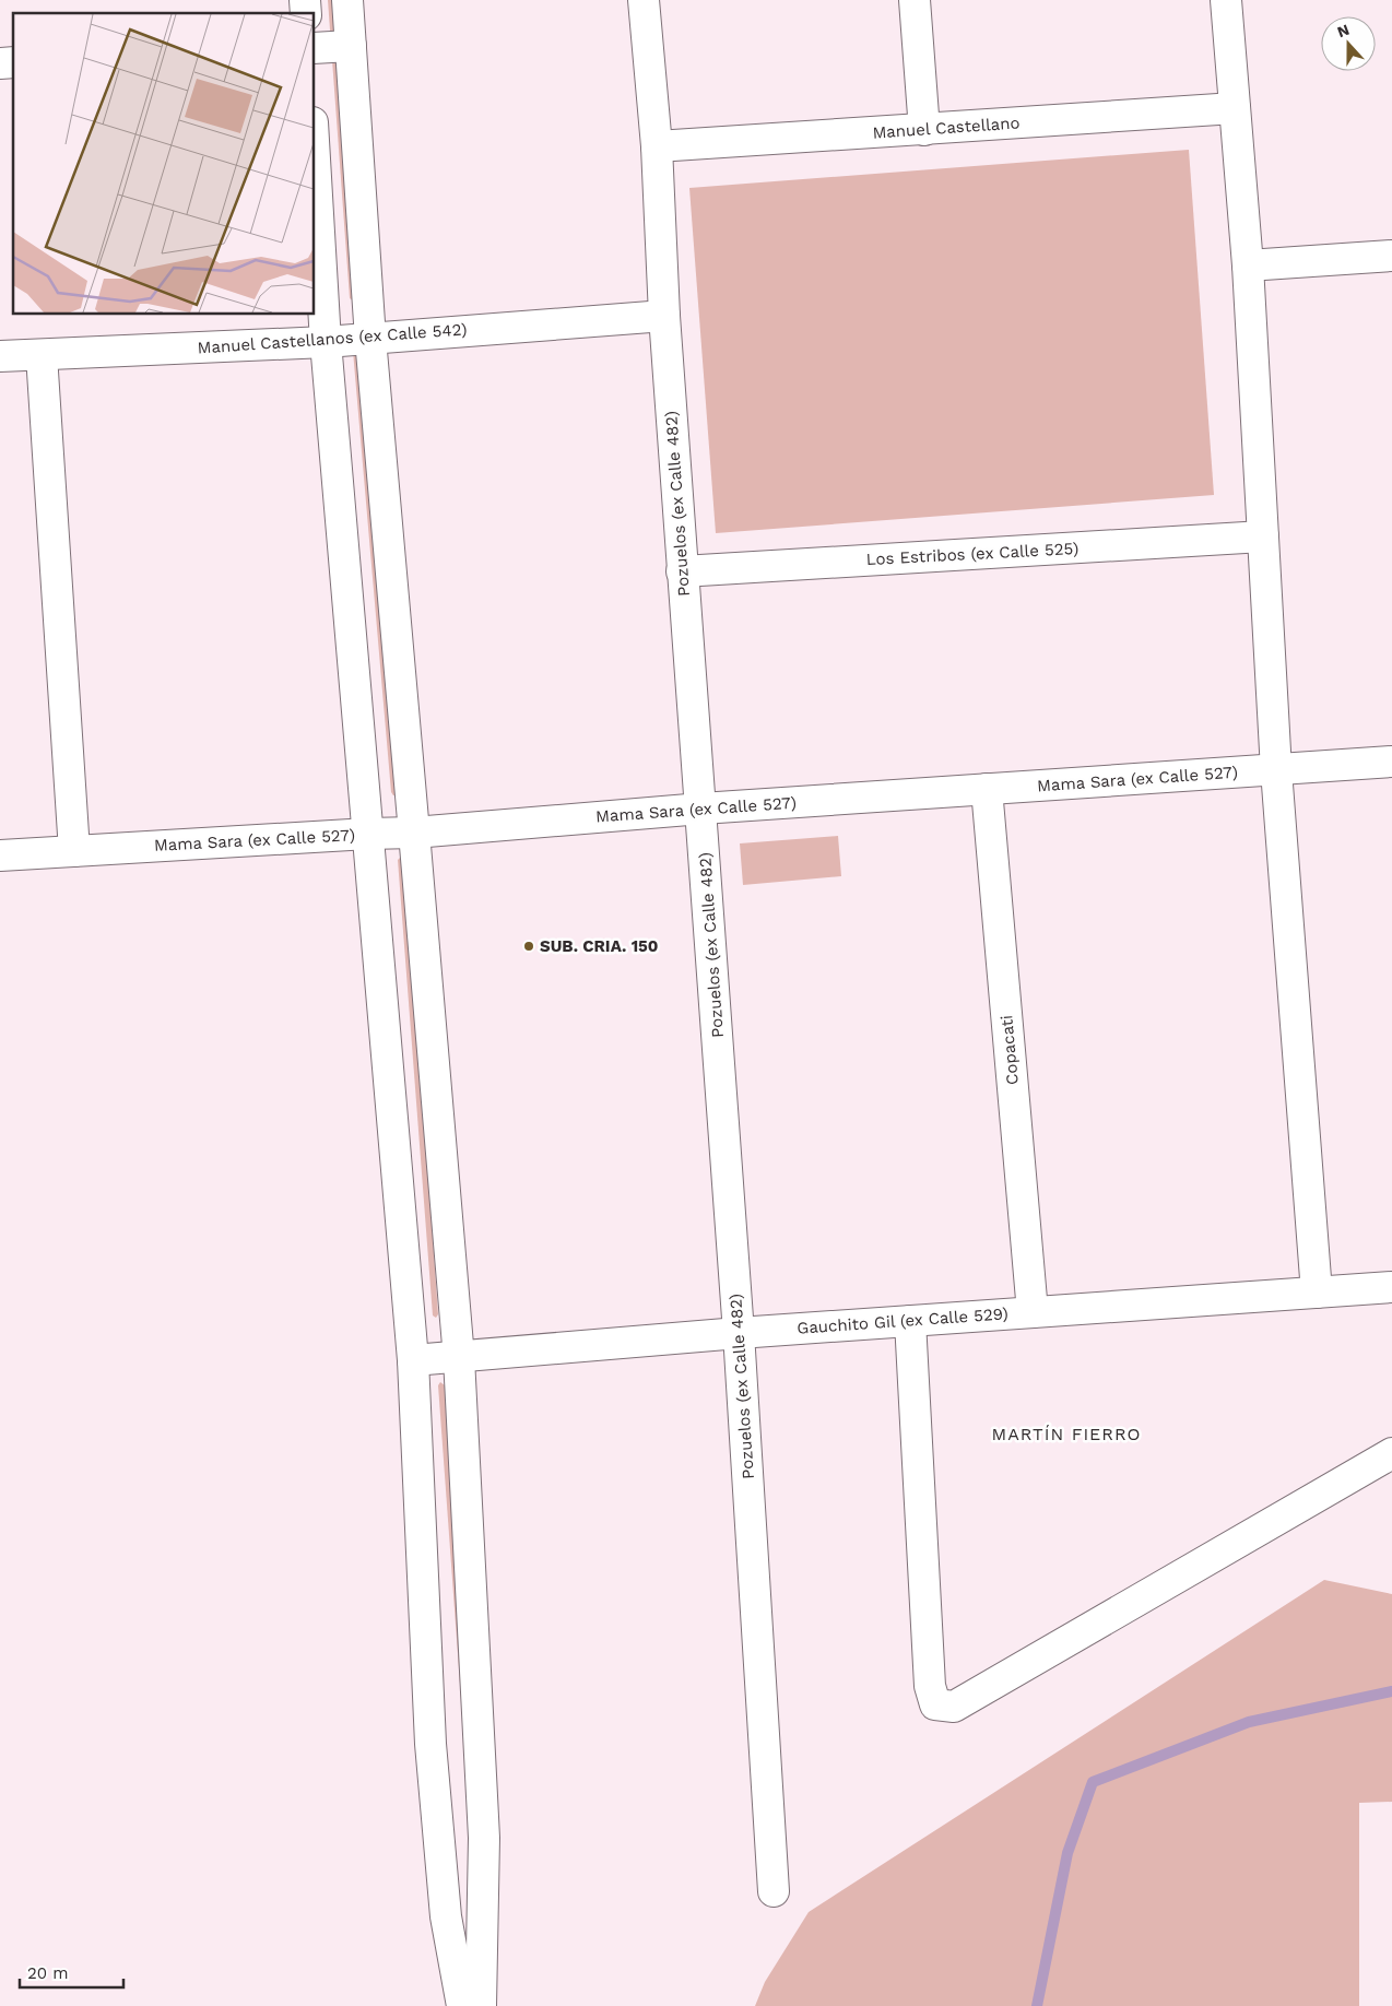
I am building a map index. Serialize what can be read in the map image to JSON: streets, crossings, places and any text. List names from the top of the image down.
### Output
{
  "streets": {
    "street": [
      "Manuel Castellano",
      "Manuel Castellanos (ex Calle 542)",
      "Pozuelos (ex Calle 482)",
      "Los Estribos (ex Calle 525)",
      "Mama Sara (ex Calle 527)",
      "Copacati",
      "Gauchito Gil (ex Calle 529)"
    ]
  },
  "crossings": [
    ["Manuel Castellano", "Pozuelos (ex Calle 482)"],
    ["Manuel Castellanos (ex Calle 542)", "Pozuelos (ex Calle 482)"],
    ["Pozuelos (ex Calle 482)", "Los Estribos (ex Calle 525)"],
    ["Pozuelos (ex Calle 482)", "Mama Sara (ex Calle 527)"],
    ["Pozuelos (ex Calle 482)", "Gauchito Gil (ex Calle 529)"],
    ["Mama Sara (ex Calle 527)", "Copacati"],
    ["Copacati", "Gauchito Gil (ex Calle 529)"]
  ],
  "districts": ["MARTÍN FIERRO"],
  "places": ["SUB. CRIA. 150"],
  "scale_bar": "20 m",
  "north": "top"
}
